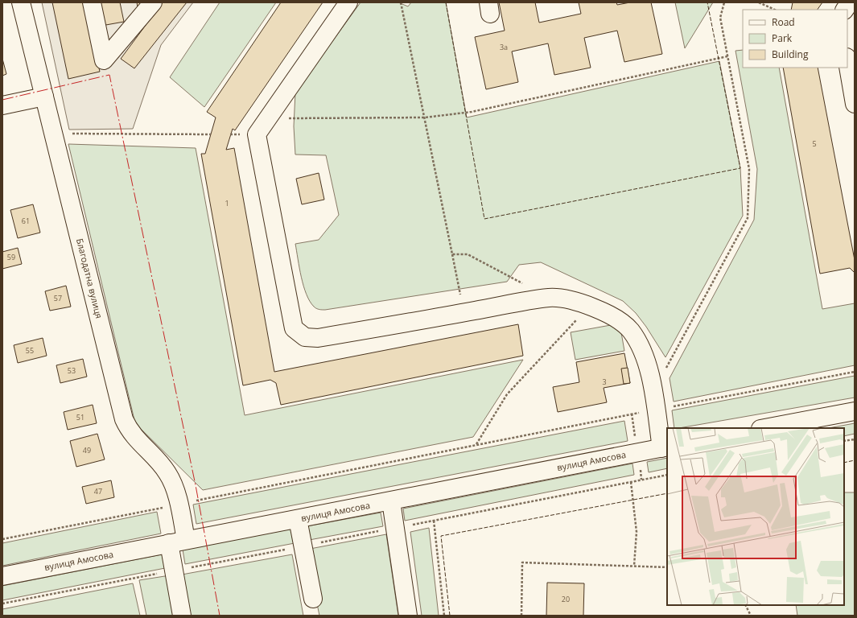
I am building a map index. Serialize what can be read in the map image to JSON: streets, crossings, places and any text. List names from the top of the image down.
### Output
{
  "streets": {
    "street": ["Благодатна вулиця", "вулиця Амосова"]
  },
  "crossings": [
    ["Благодатна вулиця", "вулиця Амосова"]
  ],
  "house_numbers": [
    "3а",
    "5",
    "1",
    "61",
    "59",
    "57",
    "55",
    "53",
    "3",
    "51",
    "49",
    "47",
    "20"
  ],
  "legend": ["Road", "Park", "Building"]
}
